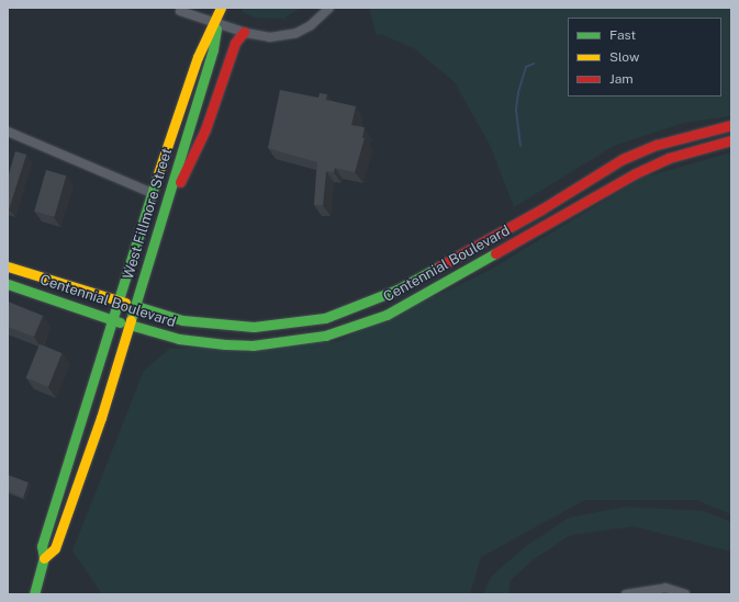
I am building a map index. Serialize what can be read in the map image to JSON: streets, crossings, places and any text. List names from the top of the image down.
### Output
{
  "streets": {
    "main road": ["West Fillmore Street", "Centennial Boulevard"]
  },
  "crossings": [
    ["West Fillmore Street", "Centennial Boulevard"]
  ],
  "legend": ["Fast", "Slow", "Jam"]
}
